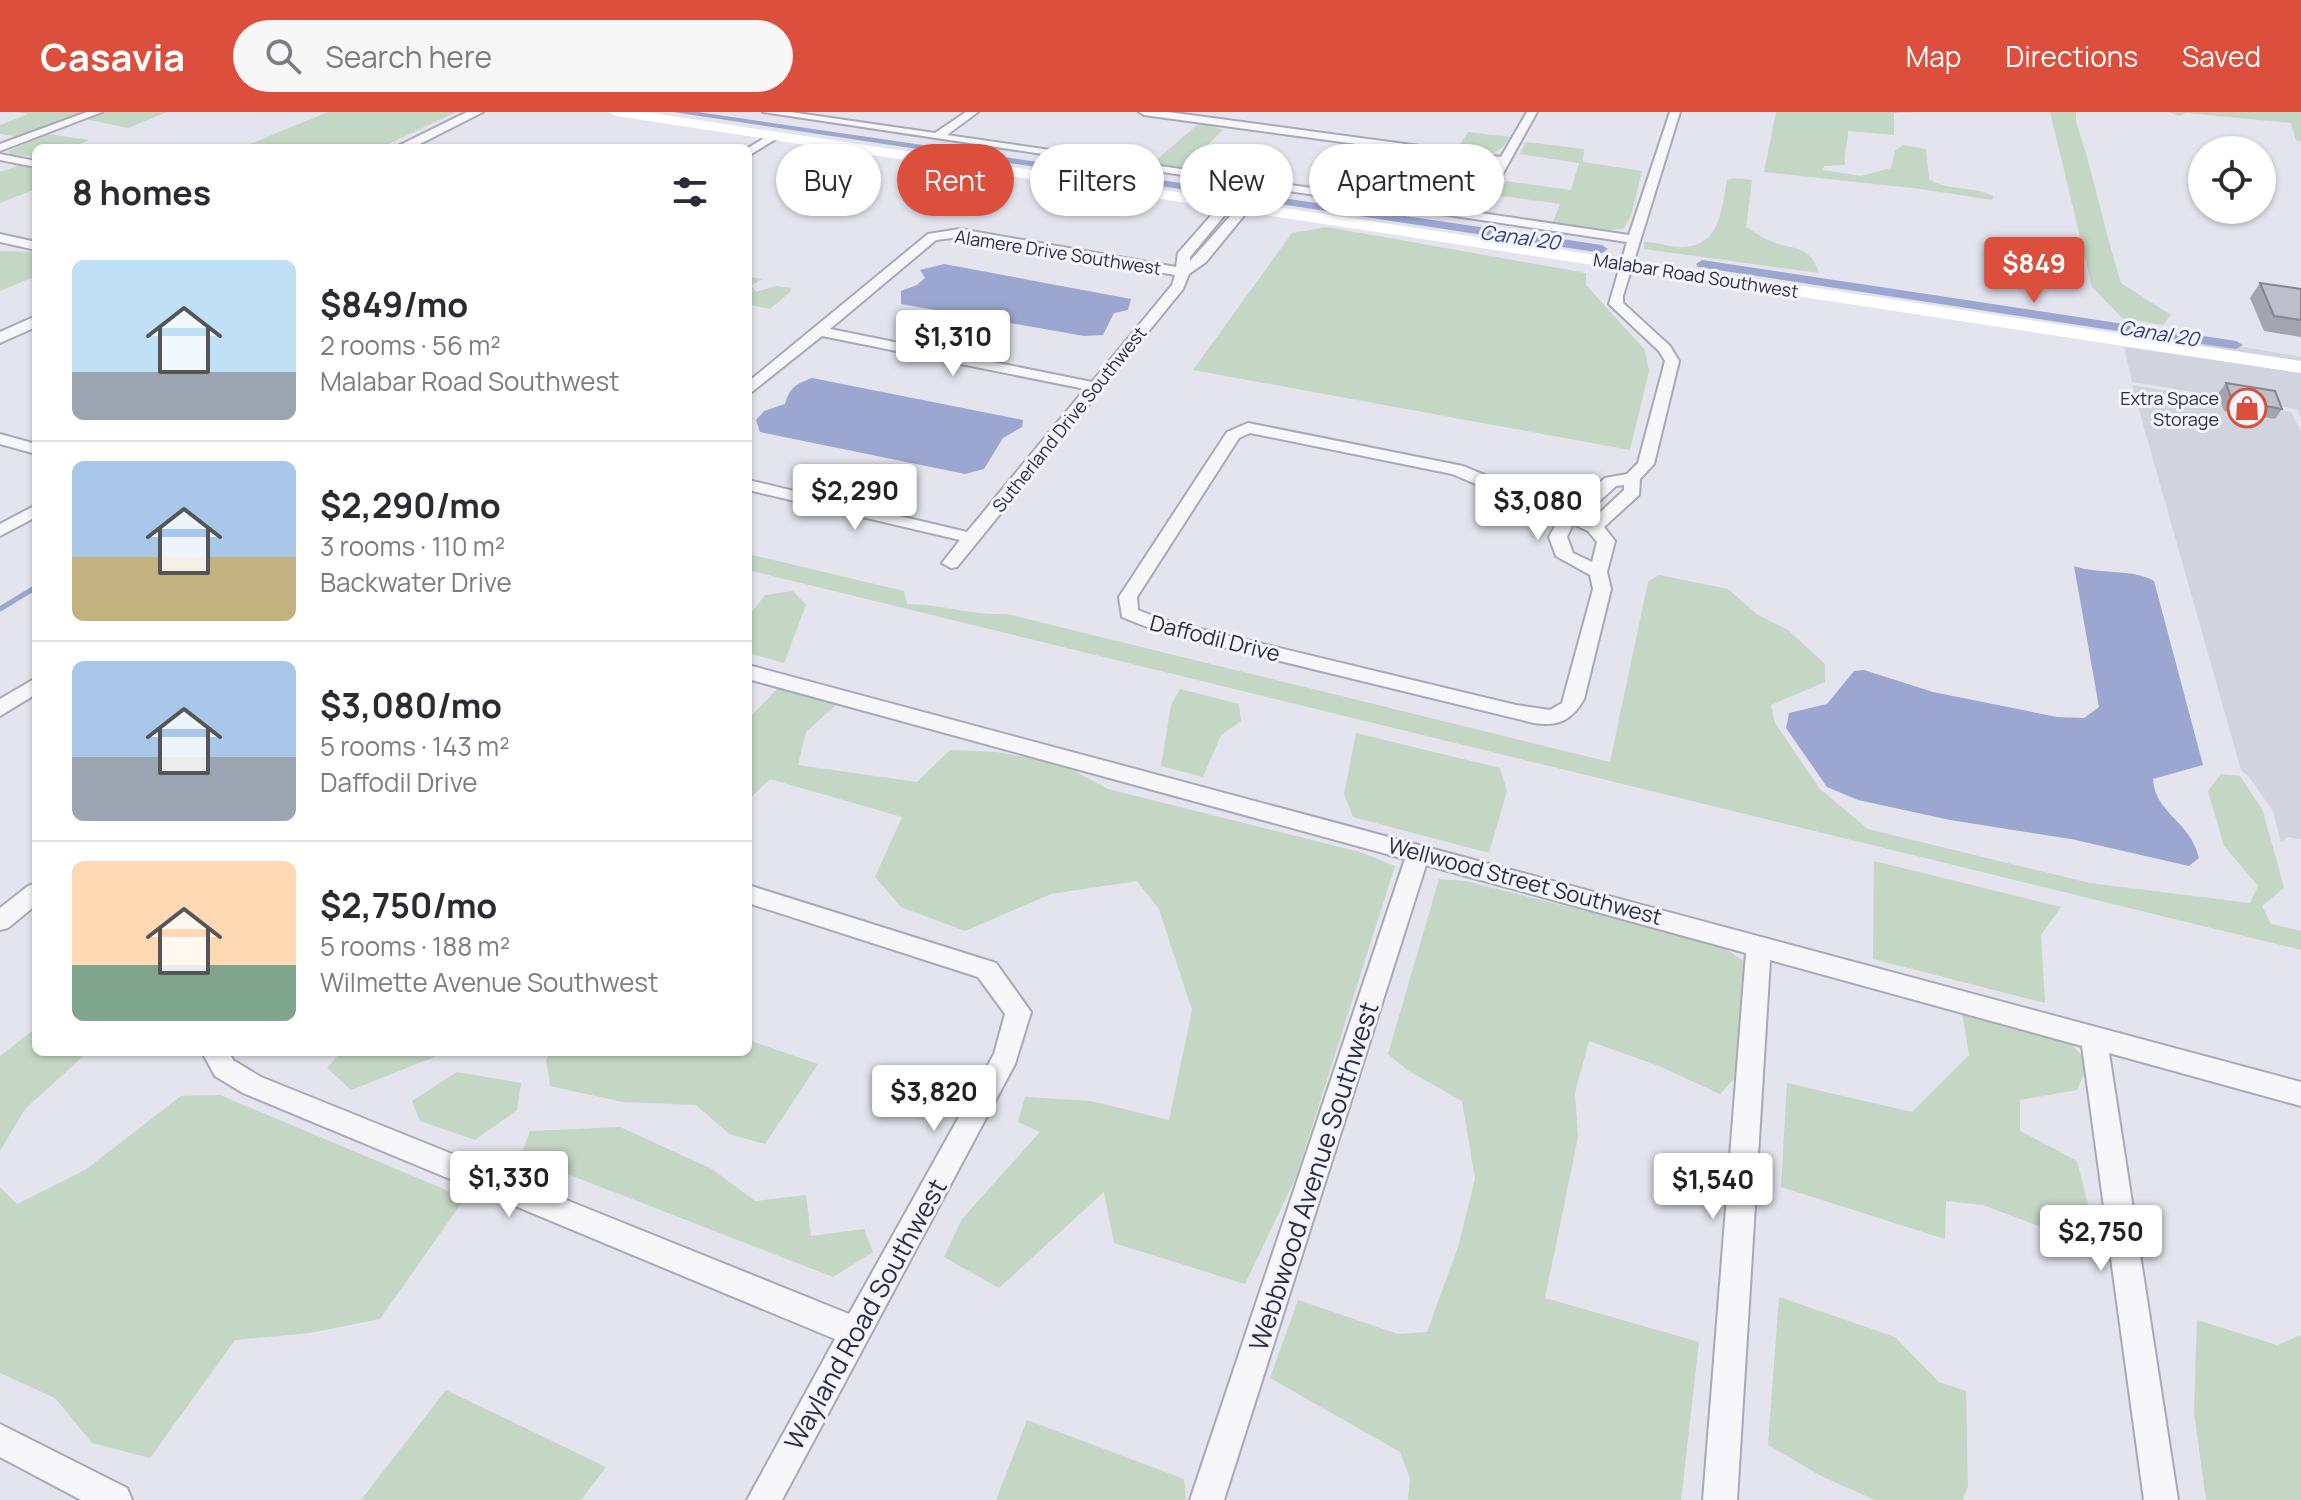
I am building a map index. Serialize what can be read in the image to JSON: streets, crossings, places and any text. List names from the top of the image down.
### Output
{
  "streets": {
    "main road": ["Malabar Road Southwest"],
    "street": [
      "Alamere Drive Southwest",
      "Sutherland Drive Southwest",
      "Daffodil Drive",
      "Wellwood Street Southwest",
      "Webbwood Avenue Southwest",
      "Wayland Road Southwest"
    ]
  },
  "crossings": [
    ["Alamere Drive Southwest", "Sutherland Drive Southwest"],
    ["Wellwood Street Southwest", "Webbwood Avenue Southwest"]
  ],
  "water": ["Canal 20"],
  "places": {
    "shop": ["Extra Space Storage"]
  },
  "page": {
    "header": "Casavia",
    "search": "Search here",
    "nav": ["Map", "Directions", "Saved"],
    "chip": [
      "Buy",
      "Rent",
      "Filters",
      "New",
      "Apartment"
    ],
    "heading": "8 homes",
    "price": [
      "$849",
      "$1,310",
      "$2,290",
      "$3,080",
      "$3,820",
      "$1,330",
      "$1,540",
      "$2,750"
    ],
    "list": [
      {
        "name": "$849/mo",
        "note": "2 rooms · 56 m² · Malabar Road Southwest"
      },
      {
        "name": "$2,290/mo",
        "note": "3 rooms · 110 m² · Backwater Drive"
      },
      {
        "name": "$3,080/mo",
        "note": "5 rooms · 143 m² · Daffodil Drive"
      },
      {
        "name": "$2,750/mo",
        "note": "5 rooms · 188 m² · Wilmette Avenue Southwest"
      }
    ]
  }
}
